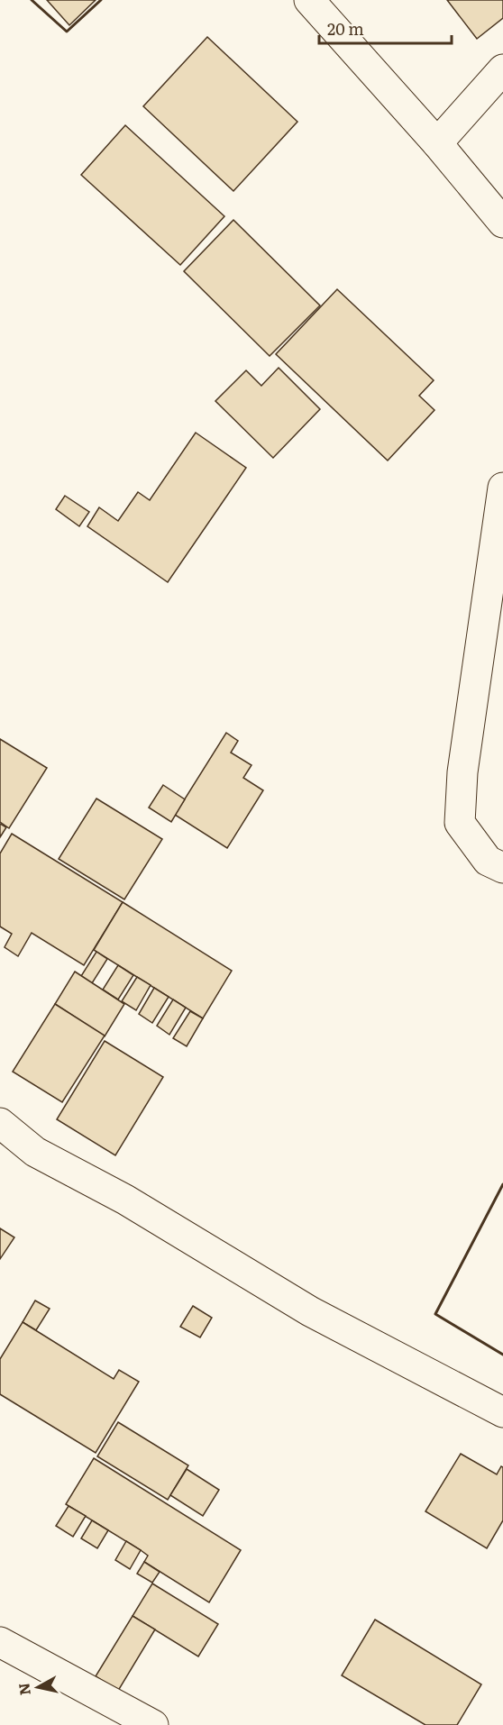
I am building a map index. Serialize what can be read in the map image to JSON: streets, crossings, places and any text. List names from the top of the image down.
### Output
{
  "scale_bar": "20 m",
  "north": "left"
}
